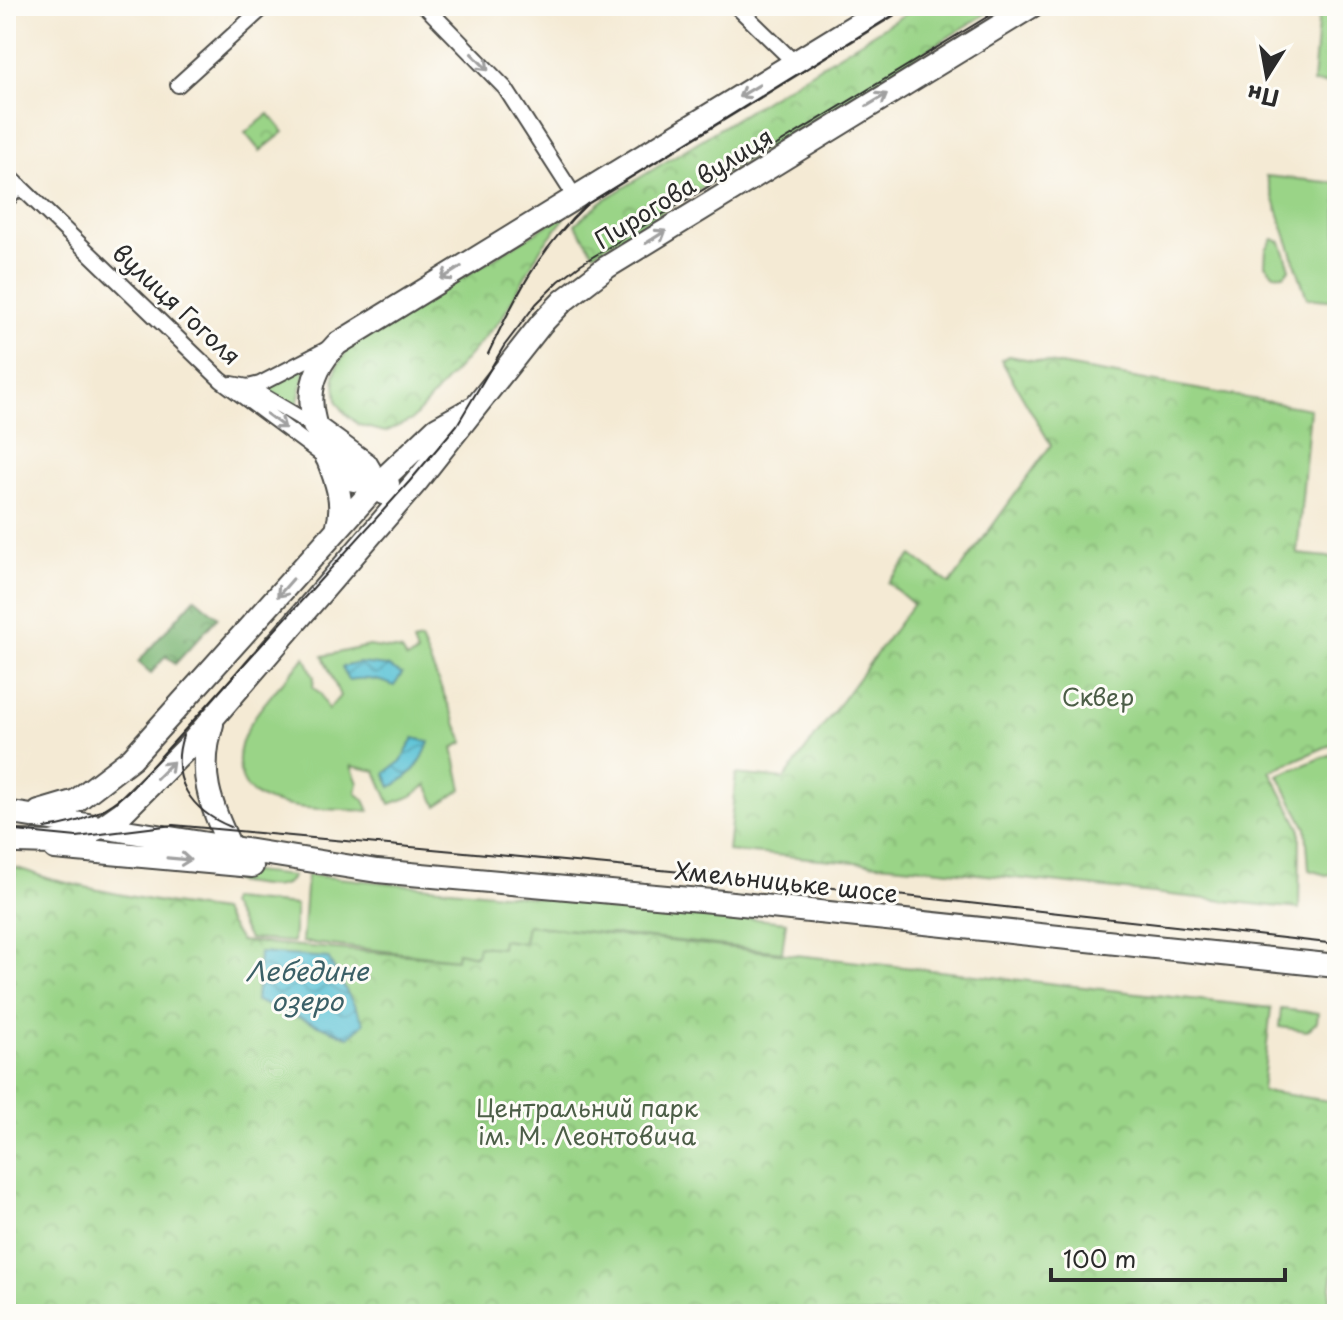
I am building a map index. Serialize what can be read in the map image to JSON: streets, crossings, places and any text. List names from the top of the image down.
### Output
{
  "streets": {
    "main road": ["Пирогова вулиця", "Хмельницьке шосе"],
    "street": ["вулиця Гоголя"]
  },
  "crossings": [
    ["Пирогова вулиця", "вулиця Гоголя"],
    ["Пирогова вулиця", "Хмельницьке шосе"]
  ],
  "water": ["Лебедине озеро"],
  "parks": ["Сквер", "Центральний парк ім. М. Леонтовича"],
  "scale_bar": "100 m",
  "north": "bottom"
}
